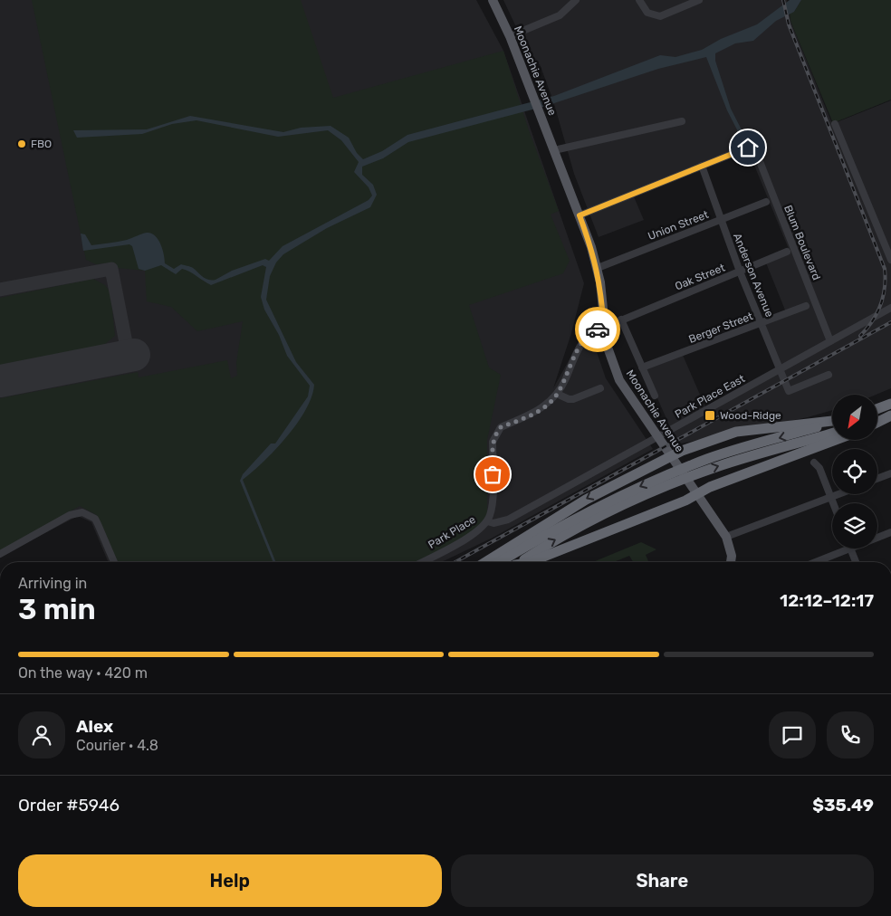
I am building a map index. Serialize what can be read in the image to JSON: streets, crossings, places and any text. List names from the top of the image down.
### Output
{
  "streets": {
    "main road": ["Moonachie Avenue"],
    "street": [
      "Union Street",
      "Blum Boulevard",
      "Anderson Avenue",
      "Oak Street",
      "Berger Street",
      "Park Place East",
      "Park Place"
    ]
  },
  "crossings": [
    ["Moonachie Avenue", "Union Street"],
    ["Moonachie Avenue", "Oak Street"],
    ["Moonachie Avenue", "Berger Street"],
    ["Union Street", "Anderson Avenue"],
    ["Blum Boulevard", "Park Place East"],
    ["Anderson Avenue", "Oak Street"],
    ["Anderson Avenue", "Berger Street"],
    ["Anderson Avenue", "Park Place East"],
    ["Oak Street", "Park Place"],
    ["Park Place East", "Park Place"]
  ],
  "places": {
    "other": ["FBO"],
    "transit": ["Wood-Ridge"]
  },
  "north": "bottom left",
  "page": {
    "heading": ["3 min", "Arriving in", "12:12–12:17"],
    "panel": [
      "Alex",
      "Courier · 4.8",
      "Order #5946",
      "$35.49"
    ],
    "bar": "On the way · 420 m",
    "buttons": ["Help", "Share"]
  }
}
